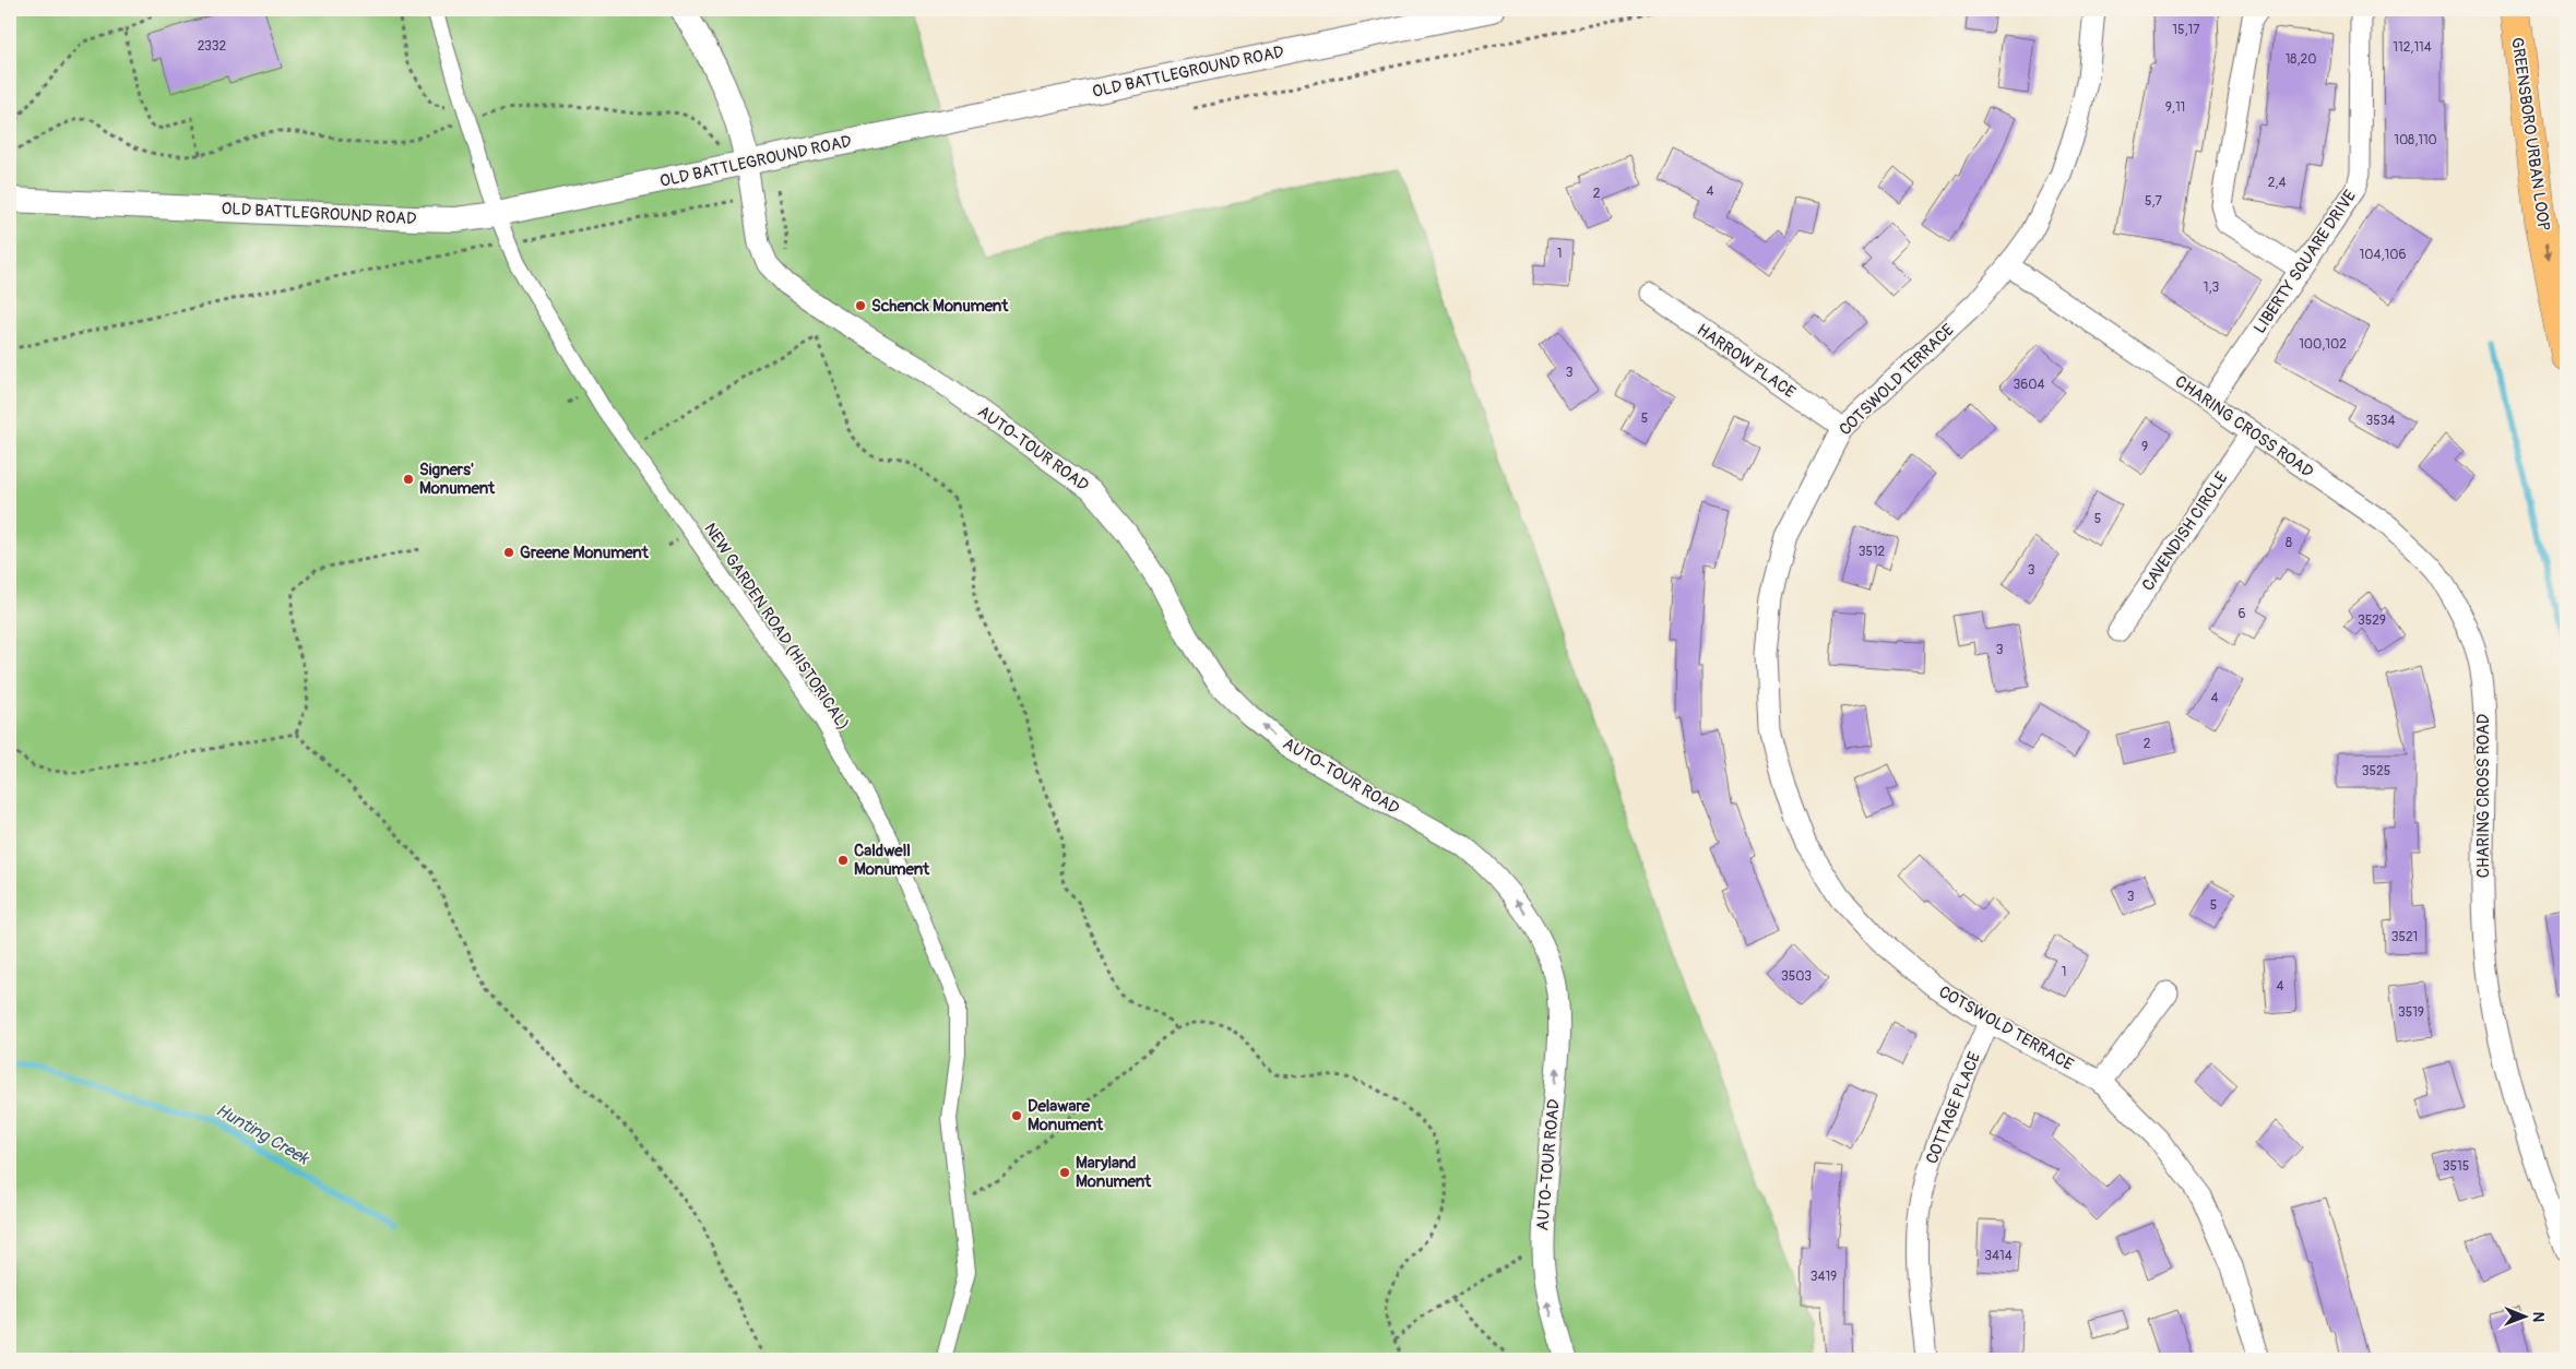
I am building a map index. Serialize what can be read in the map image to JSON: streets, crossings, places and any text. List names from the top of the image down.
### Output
{
  "streets": {
    "highway": ["GREENSBORO URBAN LOOP"],
    "street": [
      "OLD BATTLEGROUND ROAD",
      "LIBERTY SQUARE DRIVE",
      "HARROW PLACE",
      "COTSWOLD TERRACE",
      "CHARING CROSS ROAD",
      "AUTO-TOUR ROAD",
      "CAVENDISH CIRCLE",
      "NEW GARDEN ROAD (HISTORICAL)",
      "COTTAGE PLACE"
    ]
  },
  "crossings": [
    ["OLD BATTLEGROUND ROAD", "AUTO-TOUR ROAD"],
    ["OLD BATTLEGROUND ROAD", "NEW GARDEN ROAD (HISTORICAL)"],
    ["LIBERTY SQUARE DRIVE", "CHARING CROSS ROAD"],
    ["HARROW PLACE", "COTSWOLD TERRACE"],
    ["COTSWOLD TERRACE", "CHARING CROSS ROAD"],
    ["COTSWOLD TERRACE", "COTTAGE PLACE"],
    ["CHARING CROSS ROAD", "CAVENDISH CIRCLE"]
  ],
  "one_way": ["GREENSBORO URBAN LOOP", "AUTO-TOUR ROAD"],
  "water": ["Hunting Creek"],
  "places": [
    "Schenck Monument",
    "Signers' Monument",
    "Greene Monument",
    "Caldwell Monument",
    "Delaware Monument",
    "Maryland Monument"
  ],
  "house_numbers": [
    "15,17",
    "2332",
    "112,114",
    "18,20",
    "9,11",
    "108,110",
    "2,4",
    "4",
    "2",
    "5,7",
    "1",
    "104,106",
    "1,3",
    "100,102",
    "3",
    "3604",
    "5",
    "3534",
    "9",
    "5",
    "8",
    "3512",
    "3",
    "6",
    "3529",
    "3",
    "4",
    "2",
    "3525",
    "3",
    "5",
    "3521",
    "1",
    "3503",
    "4",
    "3519",
    "3515",
    "3414",
    "3419"
  ],
  "north": "right"
}
